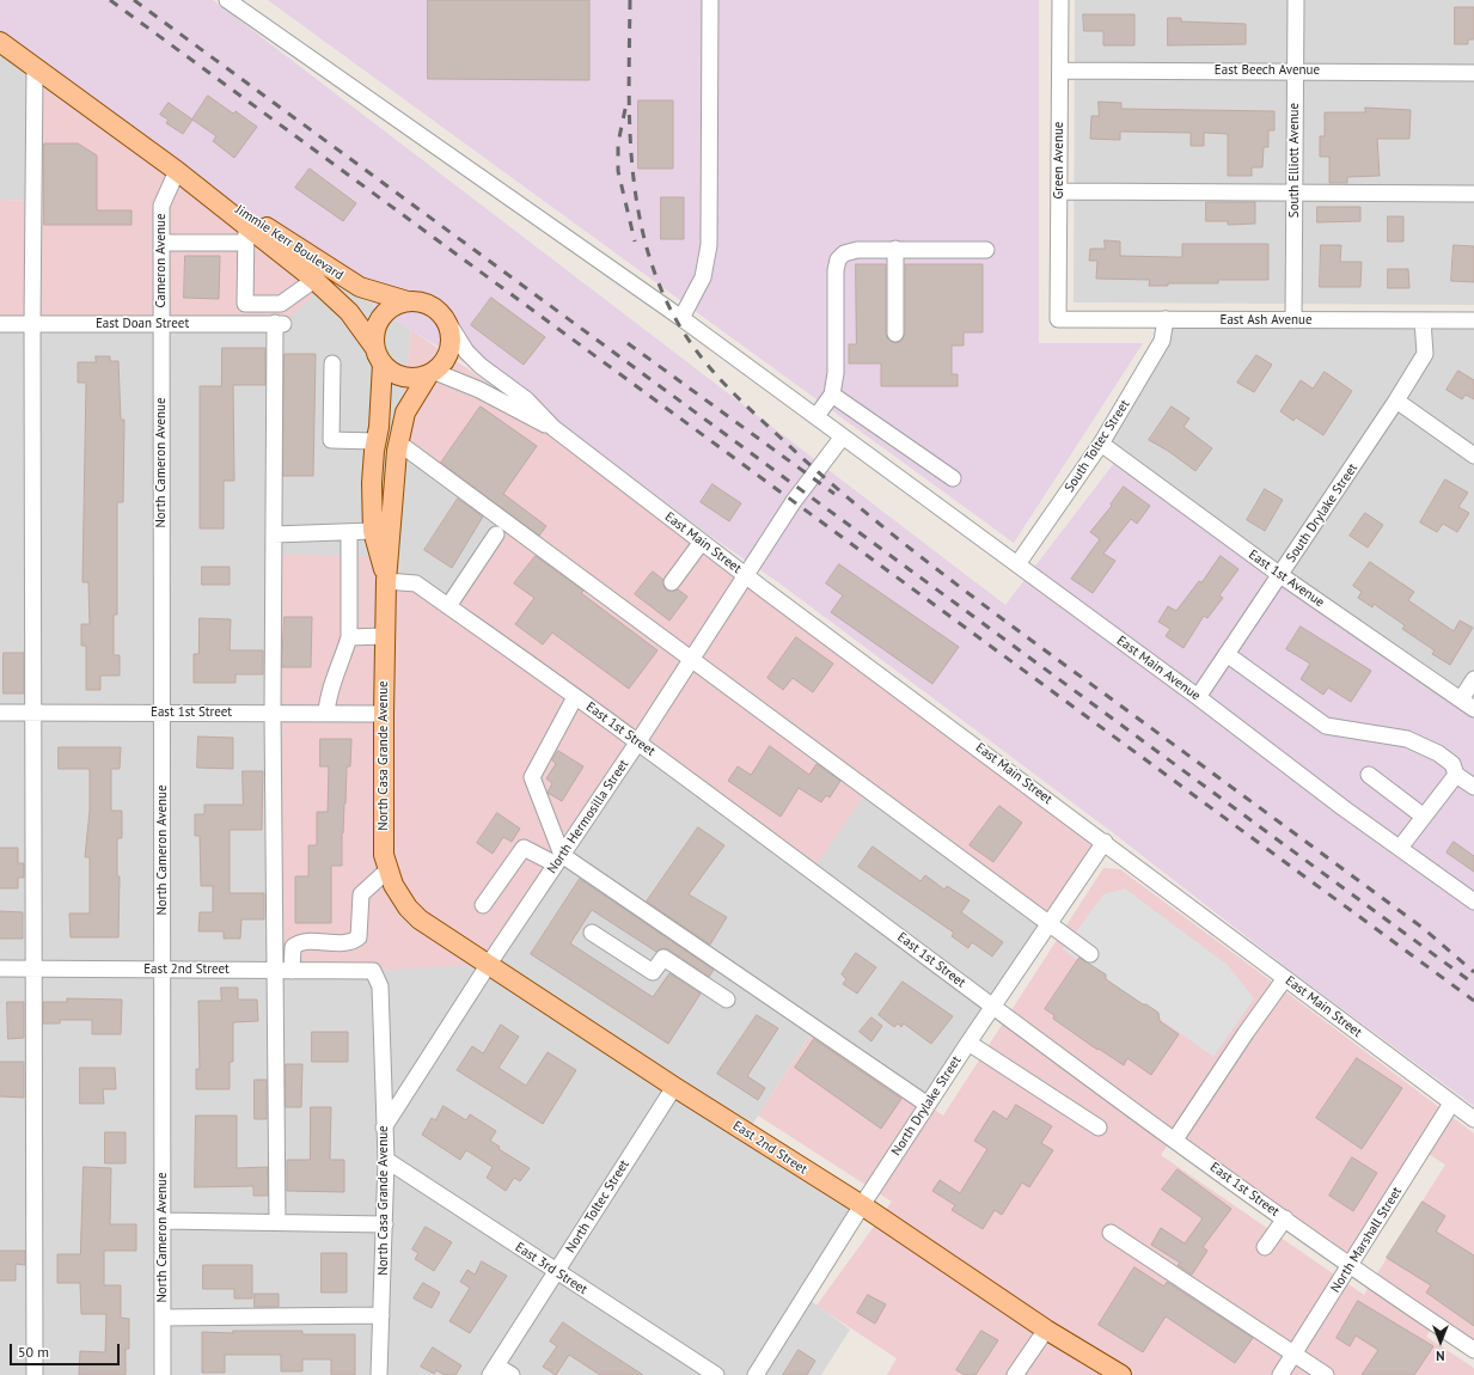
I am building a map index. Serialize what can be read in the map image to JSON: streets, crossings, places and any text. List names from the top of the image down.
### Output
{
  "streets": {
    "main road": ["Jimmie Kerr Boulevard", "North Casa Grande Avenue", "East 2nd Street"],
    "street": [
      "East Beech Avenue",
      "Green Avenue",
      "South Elliott Avenue",
      "Cameron Avenue",
      "East Ash Avenue",
      "East Doan Street",
      "South Toltec Street",
      "North Cameron Avenue",
      "South Drylake Street",
      "East Main Street",
      "East 1st Avenue",
      "East Main Avenue",
      "East 1st Street",
      "North Hermosilla Street",
      "North Drylake Street",
      "North Toltec Street",
      "North Marshall Street",
      "East 3rd Street"
    ]
  },
  "crossings": [
    ["East Beech Avenue", "Green Avenue"],
    ["East Beech Avenue", "South Elliott Avenue"],
    ["Green Avenue", "East Ash Avenue"],
    ["South Elliott Avenue", "East Ash Avenue"],
    ["Jimmie Kerr Boulevard", "Cameron Avenue"],
    ["Jimmie Kerr Boulevard", "East Main Street"],
    ["Jimmie Kerr Boulevard", "North Casa Grande Avenue"],
    ["Cameron Avenue", "East Doan Street"],
    ["Cameron Avenue", "North Cameron Avenue"],
    ["East Ash Avenue", "South Toltec Street"],
    ["East Ash Avenue", "South Drylake Street"],
    ["East Doan Street", "North Cameron Avenue"],
    ["South Toltec Street", "East 1st Avenue"],
    ["South Toltec Street", "East Main Avenue"],
    ["North Cameron Avenue", "East 1st Street"],
    ["North Cameron Avenue", "East 2nd Street"],
    ["South Drylake Street", "East 1st Avenue"],
    ["South Drylake Street", "East Main Avenue"],
    ["East Main Street", "North Casa Grande Avenue"],
    ["East Main Street", "North Hermosilla Street"],
    ["East Main Street", "North Drylake Street"],
    ["East Main Street", "North Marshall Street"],
    ["East Main Avenue", "North Hermosilla Street"],
    ["East 1st Street", "North Casa Grande Avenue"],
    ["East 1st Street", "North Hermosilla Street"],
    ["East 1st Street", "North Drylake Street"],
    ["East 1st Street", "North Marshall Street"],
    ["North Casa Grande Avenue", "North Hermosilla Street"],
    ["North Casa Grande Avenue", "East 2nd Street"],
    ["North Casa Grande Avenue", "East 3rd Street"],
    ["North Hermosilla Street", "East 2nd Street"],
    ["East 2nd Street", "North Drylake Street"],
    ["East 2nd Street", "North Toltec Street"],
    ["North Toltec Street", "East 3rd Street"]
  ],
  "scale_bar": "50 m",
  "north": "bottom"
}
